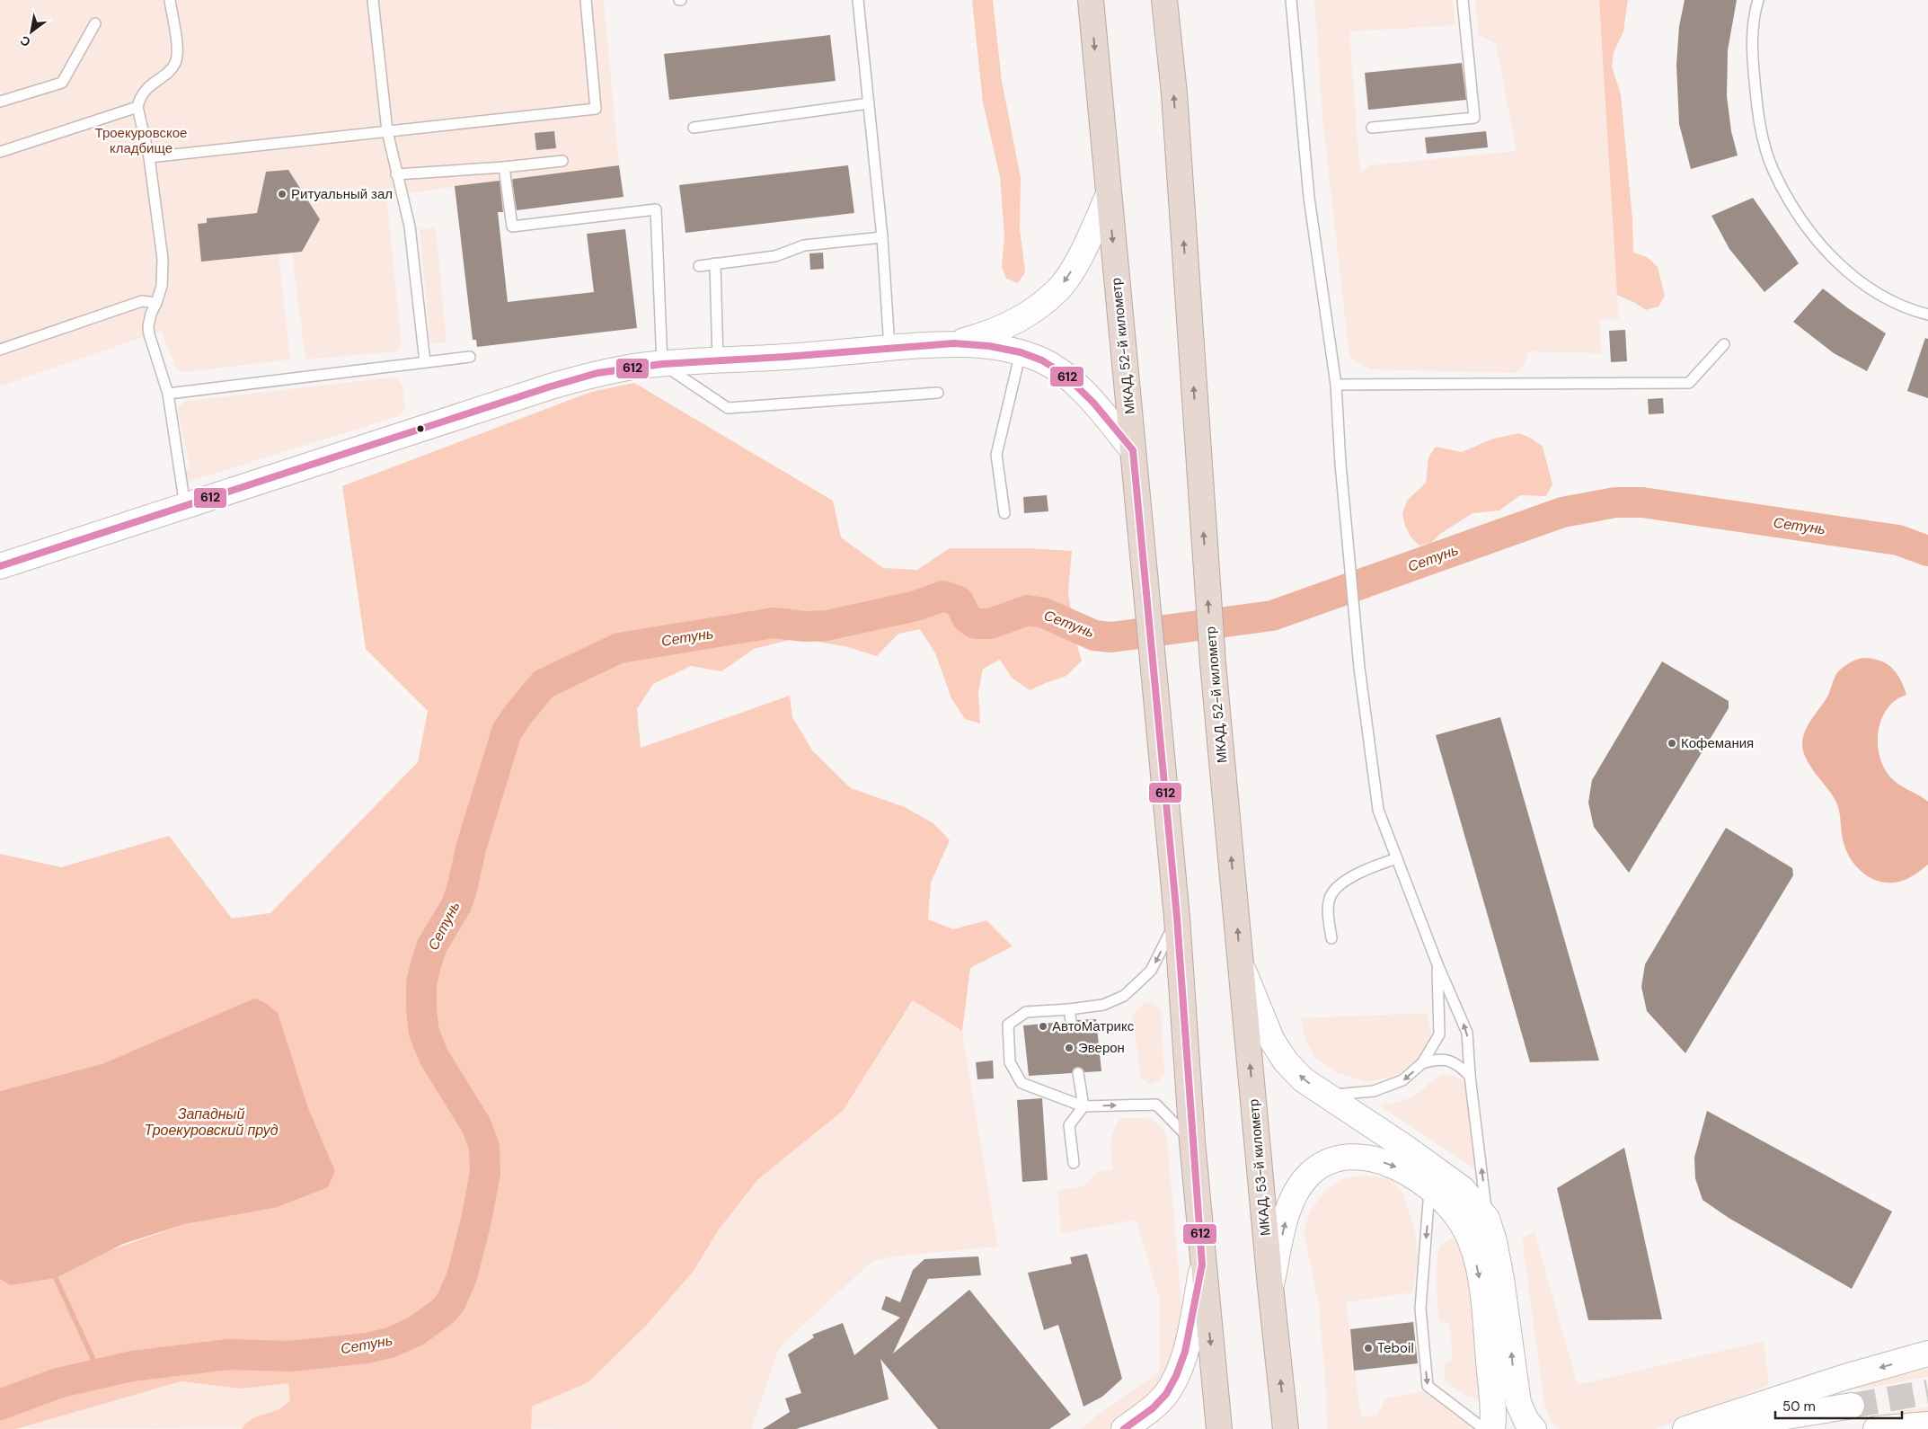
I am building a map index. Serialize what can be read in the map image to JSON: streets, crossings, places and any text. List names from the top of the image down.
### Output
{
  "streets": {
    "highway": ["МКАД, 52-й километр", "МКАД, 53-й километр"]
  },
  "crossings": [
    ["МКАД, 52-й километр", "МКАД, 53-й километр"]
  ],
  "water": ["Сетунь", "Западный Троекуровский пруд"],
  "parks": ["Троекуровское кладбище"],
  "places": [
    "Ритуальный зал",
    "Кофемания",
    "АвтоМатрикс",
    "Эверон",
    "Teboil"
  ],
  "lines": ["transit line 612"],
  "scale_bar": "50 m",
  "north": "bottom left"
}
